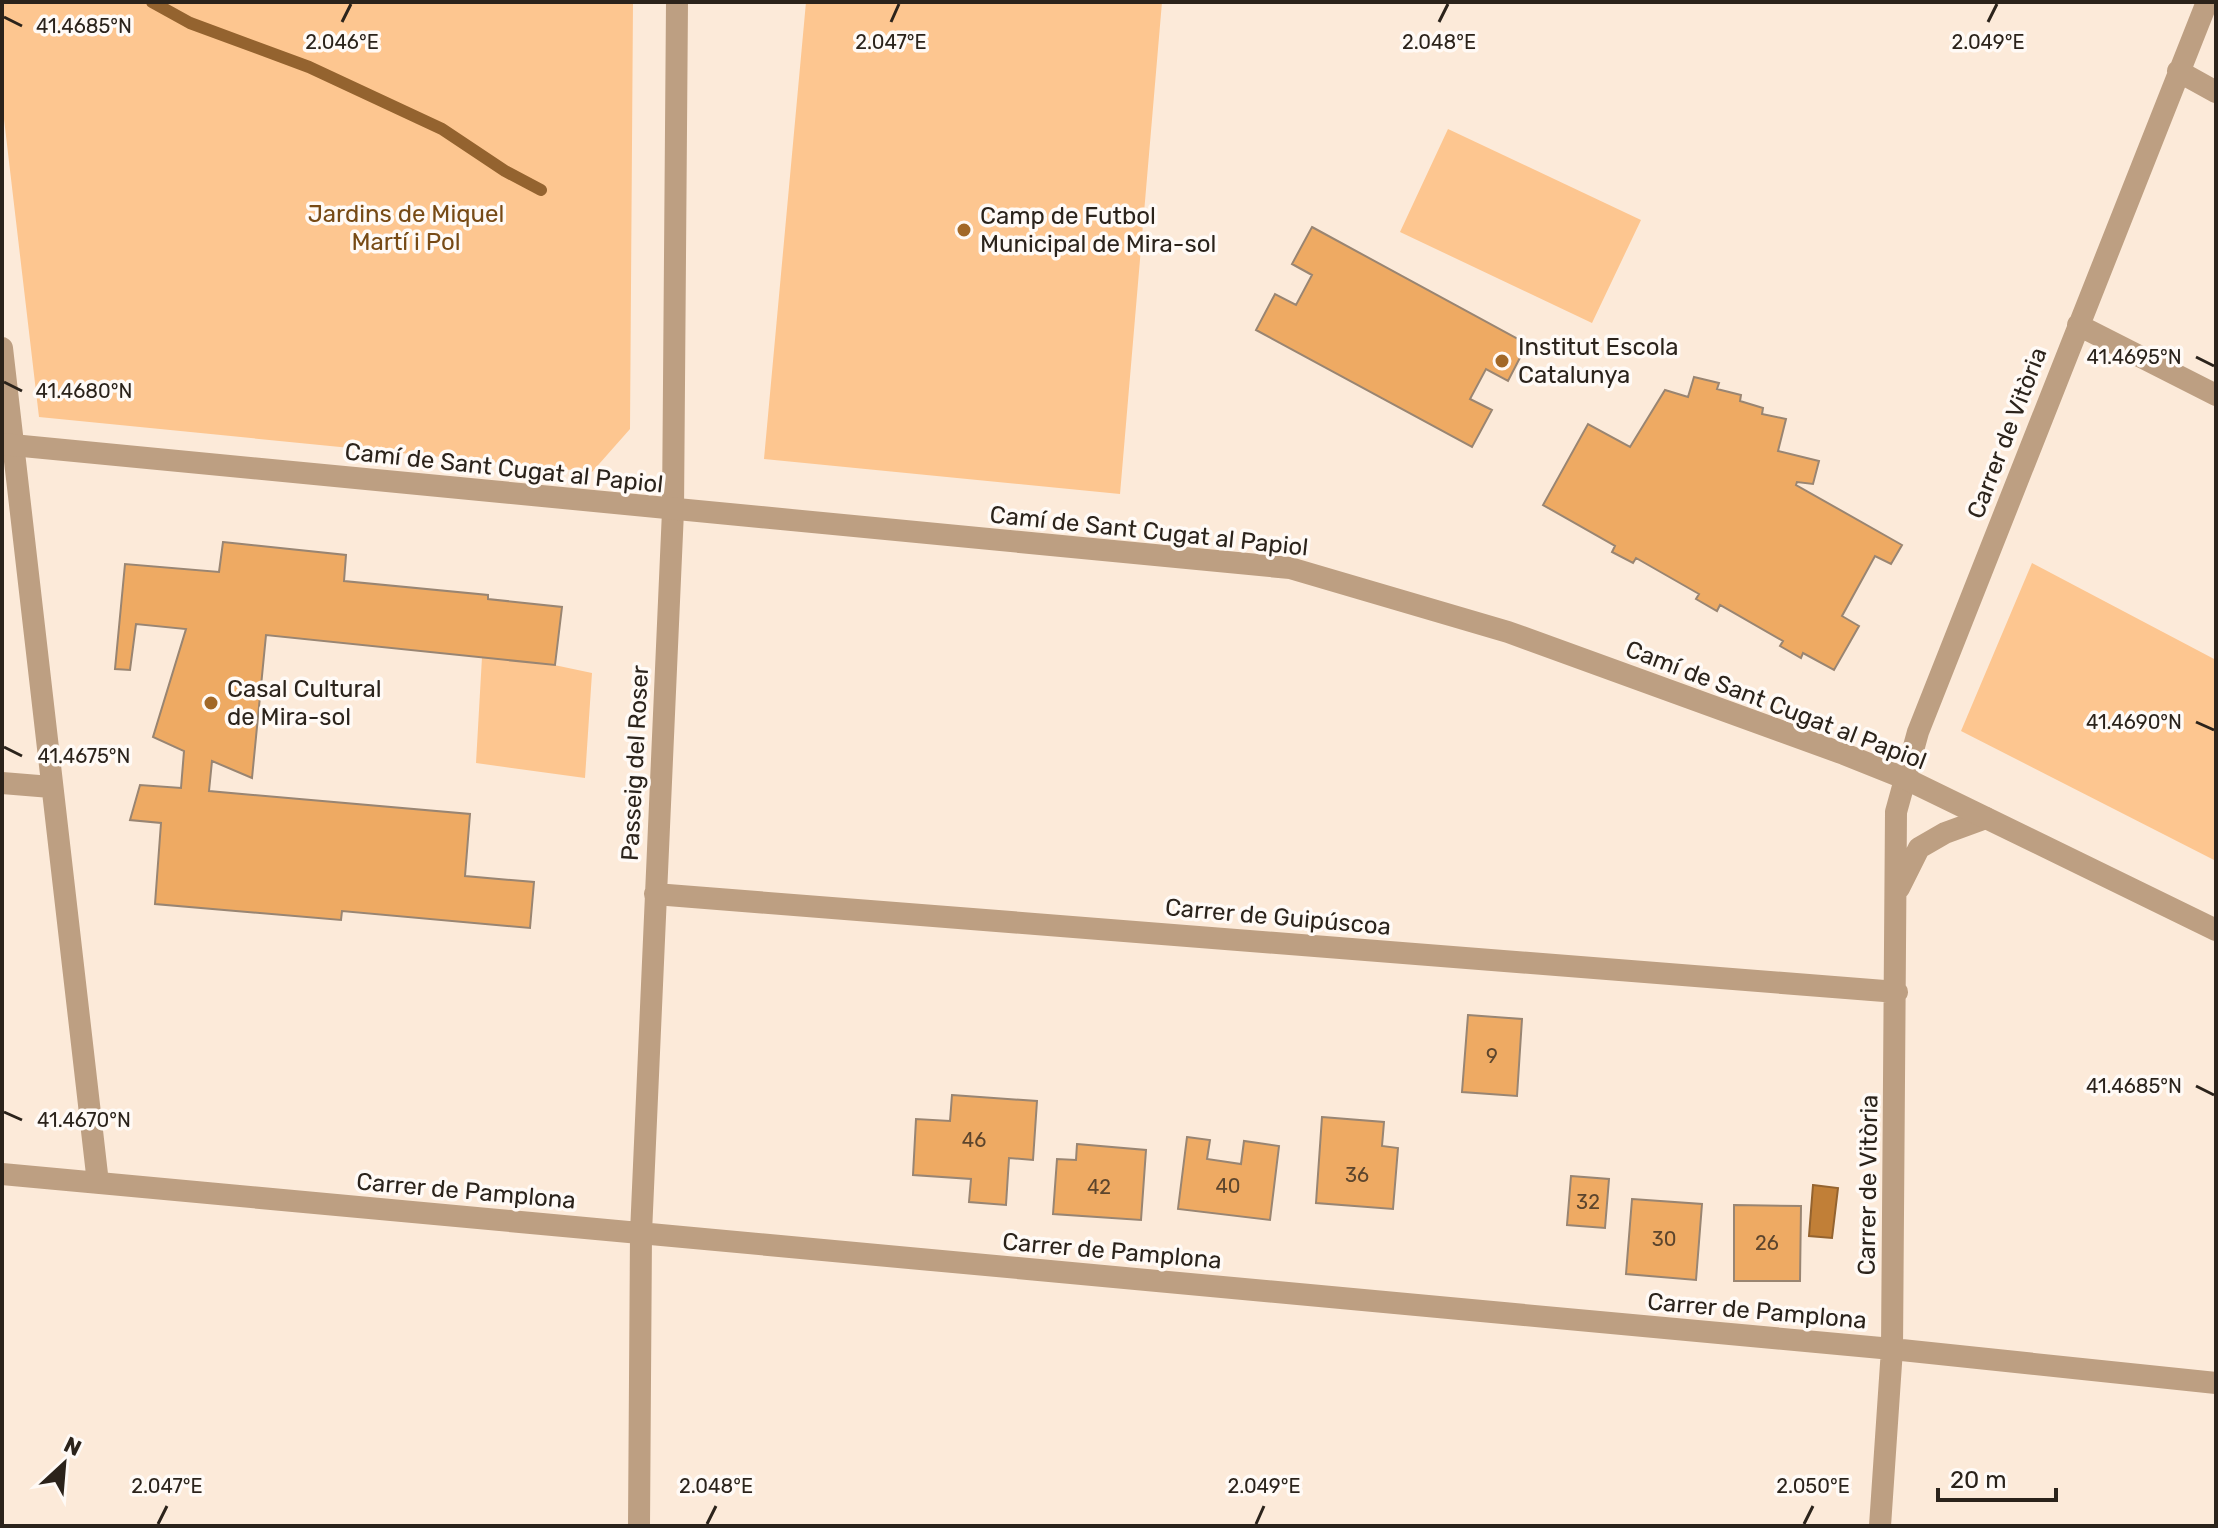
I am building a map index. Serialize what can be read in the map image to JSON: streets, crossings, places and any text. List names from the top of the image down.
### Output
{
  "streets": {
    "street": [
      "Carrer de Vitòria",
      "Camí de Sant Cugat al Papiol",
      "Passeig del Roser",
      "Carrer de Guipúscoa",
      "Carrer de Pamplona"
    ]
  },
  "crossings": [
    ["Carrer de Vitòria", "Camí de Sant Cugat al Papiol"],
    ["Carrer de Vitòria", "Carrer de Guipúscoa"],
    ["Carrer de Vitòria", "Carrer de Pamplona"],
    ["Camí de Sant Cugat al Papiol", "Passeig del Roser"],
    ["Passeig del Roser", "Carrer de Guipúscoa"],
    ["Passeig del Roser", "Carrer de Pamplona"]
  ],
  "parks": ["Jardins de Miquel Martí i Pol"],
  "places": ["Camp de Futbol Municipal de Mira-sol", "Institut Escola Catalunya", "Casal Cultural de Mira-sol"],
  "house_numbers": [
    "9",
    "46",
    "36",
    "40",
    "42",
    "32",
    "30",
    "26"
  ],
  "scale_bar": "20 m",
  "north": "top right",
  "coordinates": [
    "41.4685°N",
    "2.046°E",
    "2.047°E",
    "2.048°E",
    "2.049°E",
    "41.4695°N",
    "41.4680°N",
    "41.4690°N",
    "41.4675°N",
    "41.4670°N",
    "2.050°E"
  ]
}
